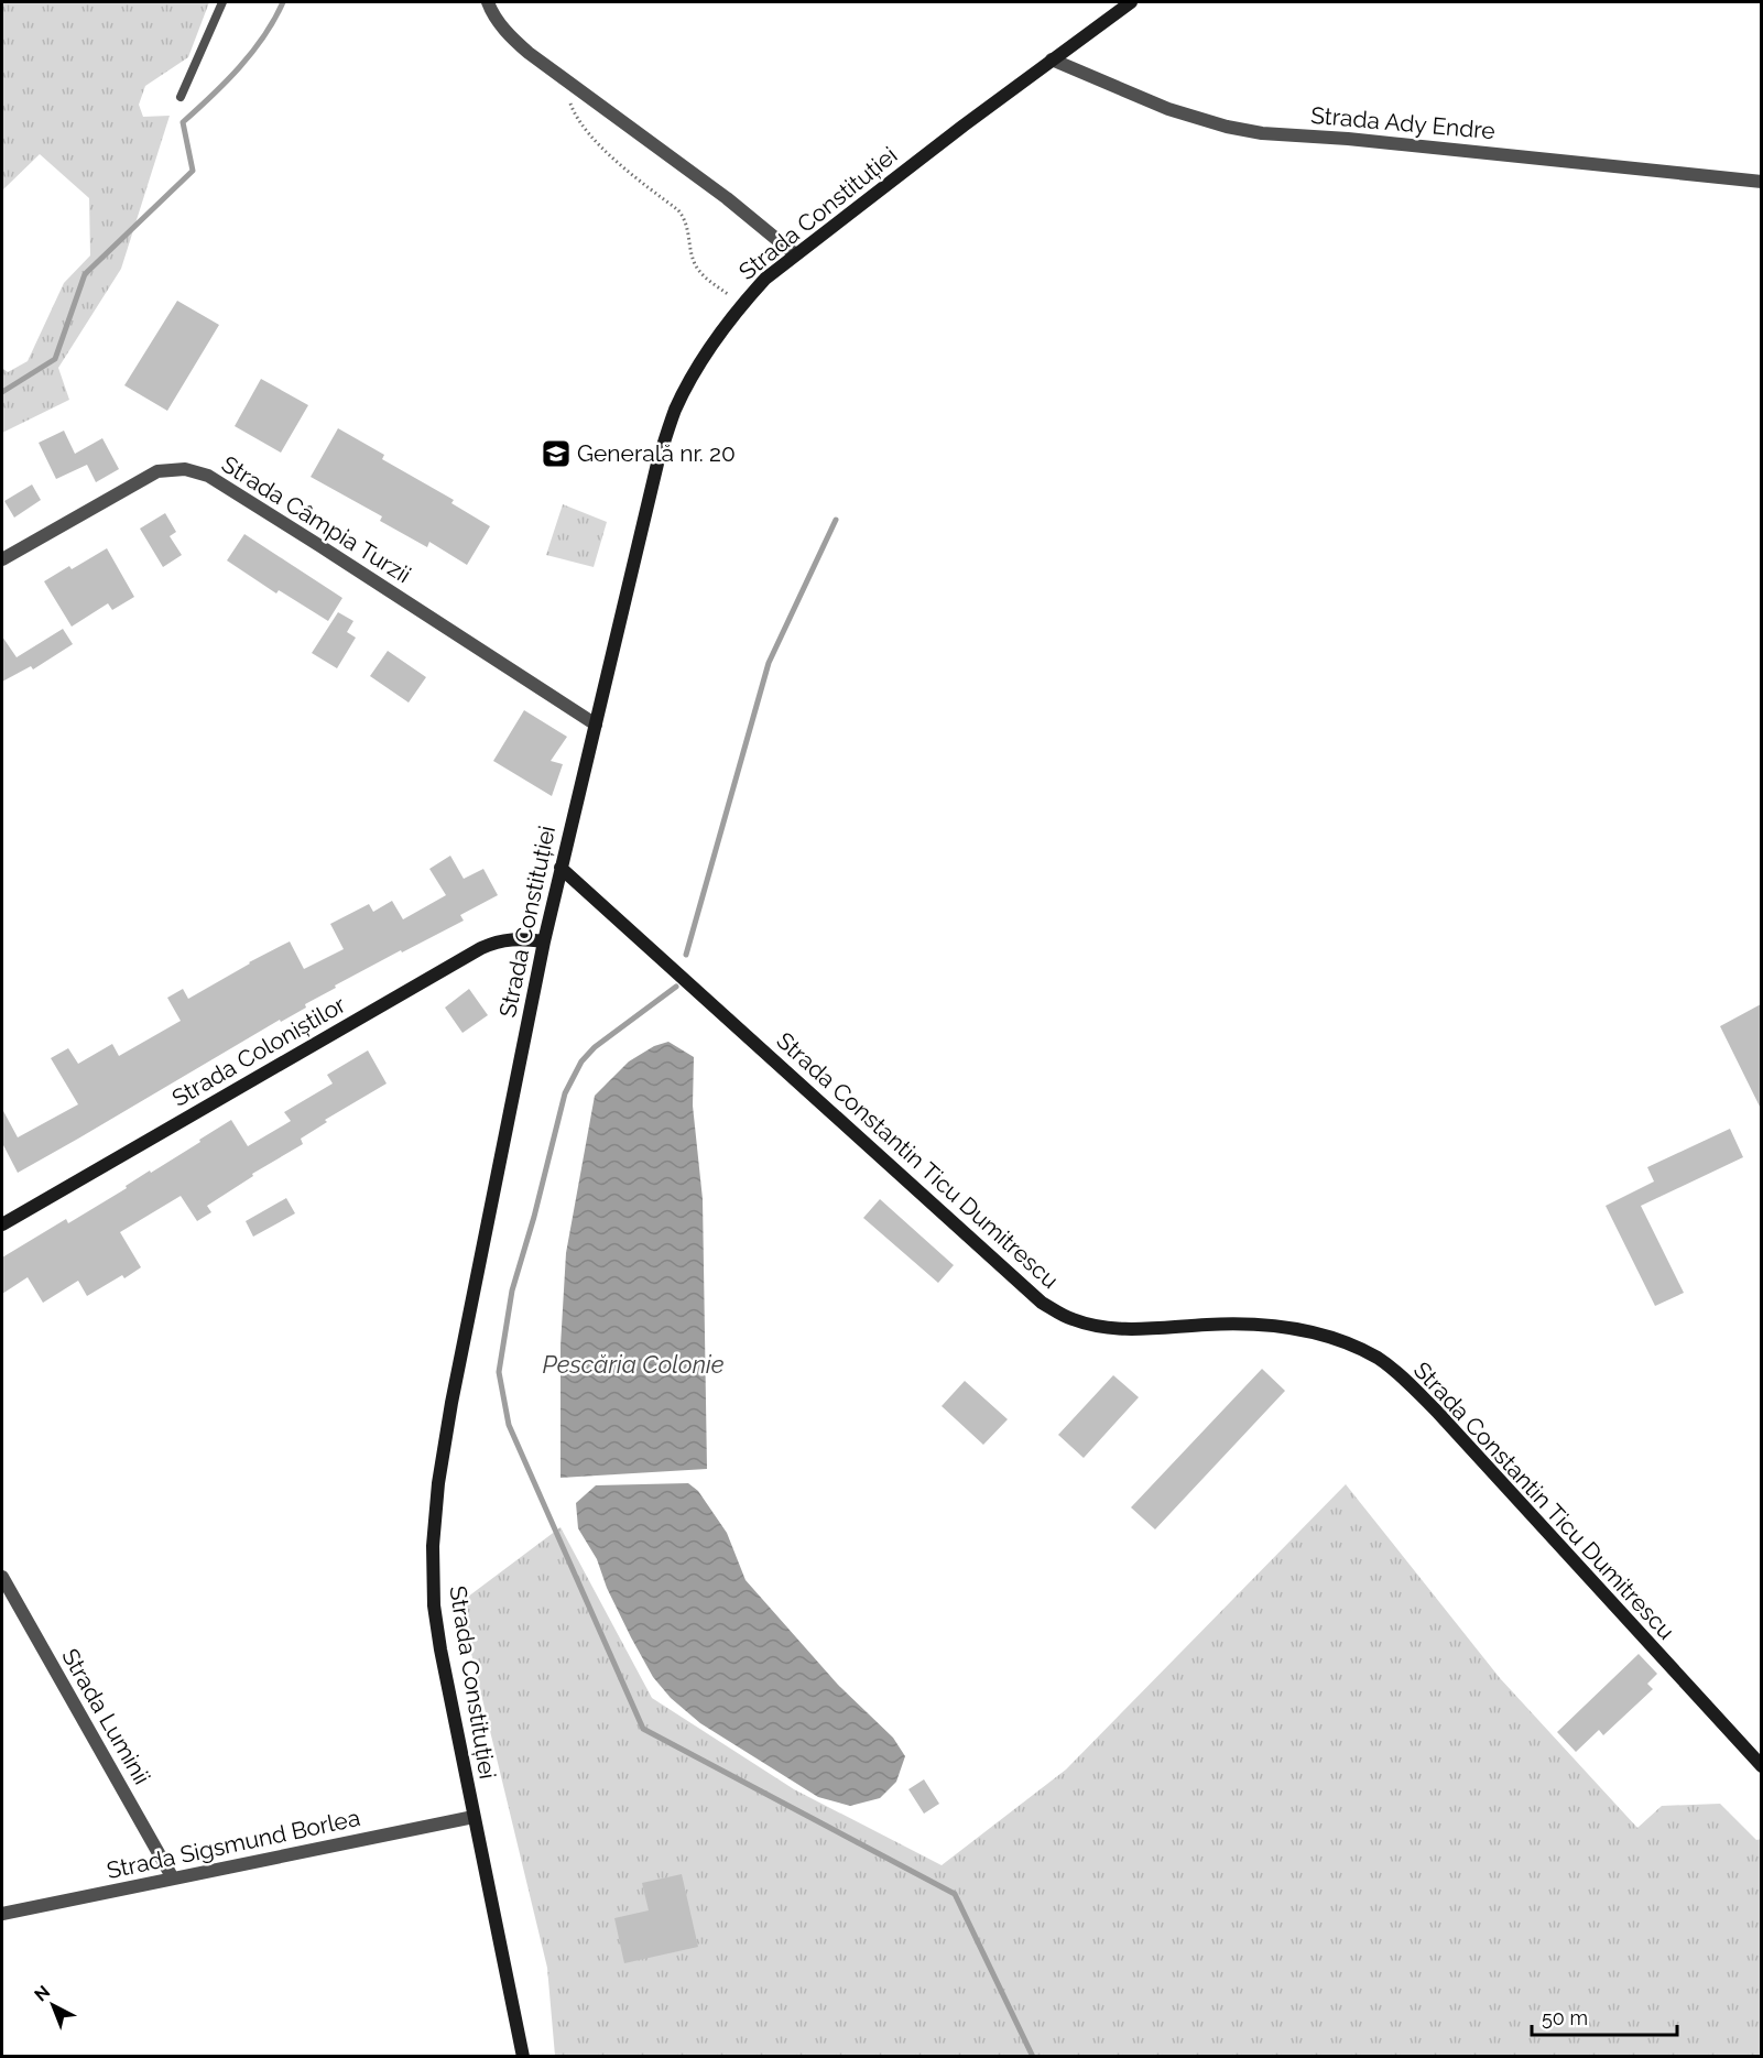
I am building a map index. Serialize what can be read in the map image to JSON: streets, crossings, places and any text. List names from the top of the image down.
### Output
{
  "streets": {
    "street": [
      "Strada Ady Endre",
      "Strada Constituției",
      "Strada Câmpia Turzii",
      "Strada Coloniștilor",
      "Strada Constantin Ticu Dumitrescu",
      "Strada Luminii",
      "Strada Sigsmund Borlea"
    ]
  },
  "crossings": [
    ["Strada Ady Endre", "Strada Constituției"],
    ["Strada Constituției", "Strada Câmpia Turzii"],
    ["Strada Constituției", "Strada Coloniștilor"],
    ["Strada Constituției", "Strada Constantin Ticu Dumitrescu"],
    ["Strada Constituției", "Strada Sigsmund Borlea"],
    ["Strada Luminii", "Strada Sigsmund Borlea"]
  ],
  "water": ["Pescăria Colonie"],
  "places": {
    "school or university": ["Generală nr. 20"]
  },
  "scale_bar": "50 m",
  "north": "top left"
}
